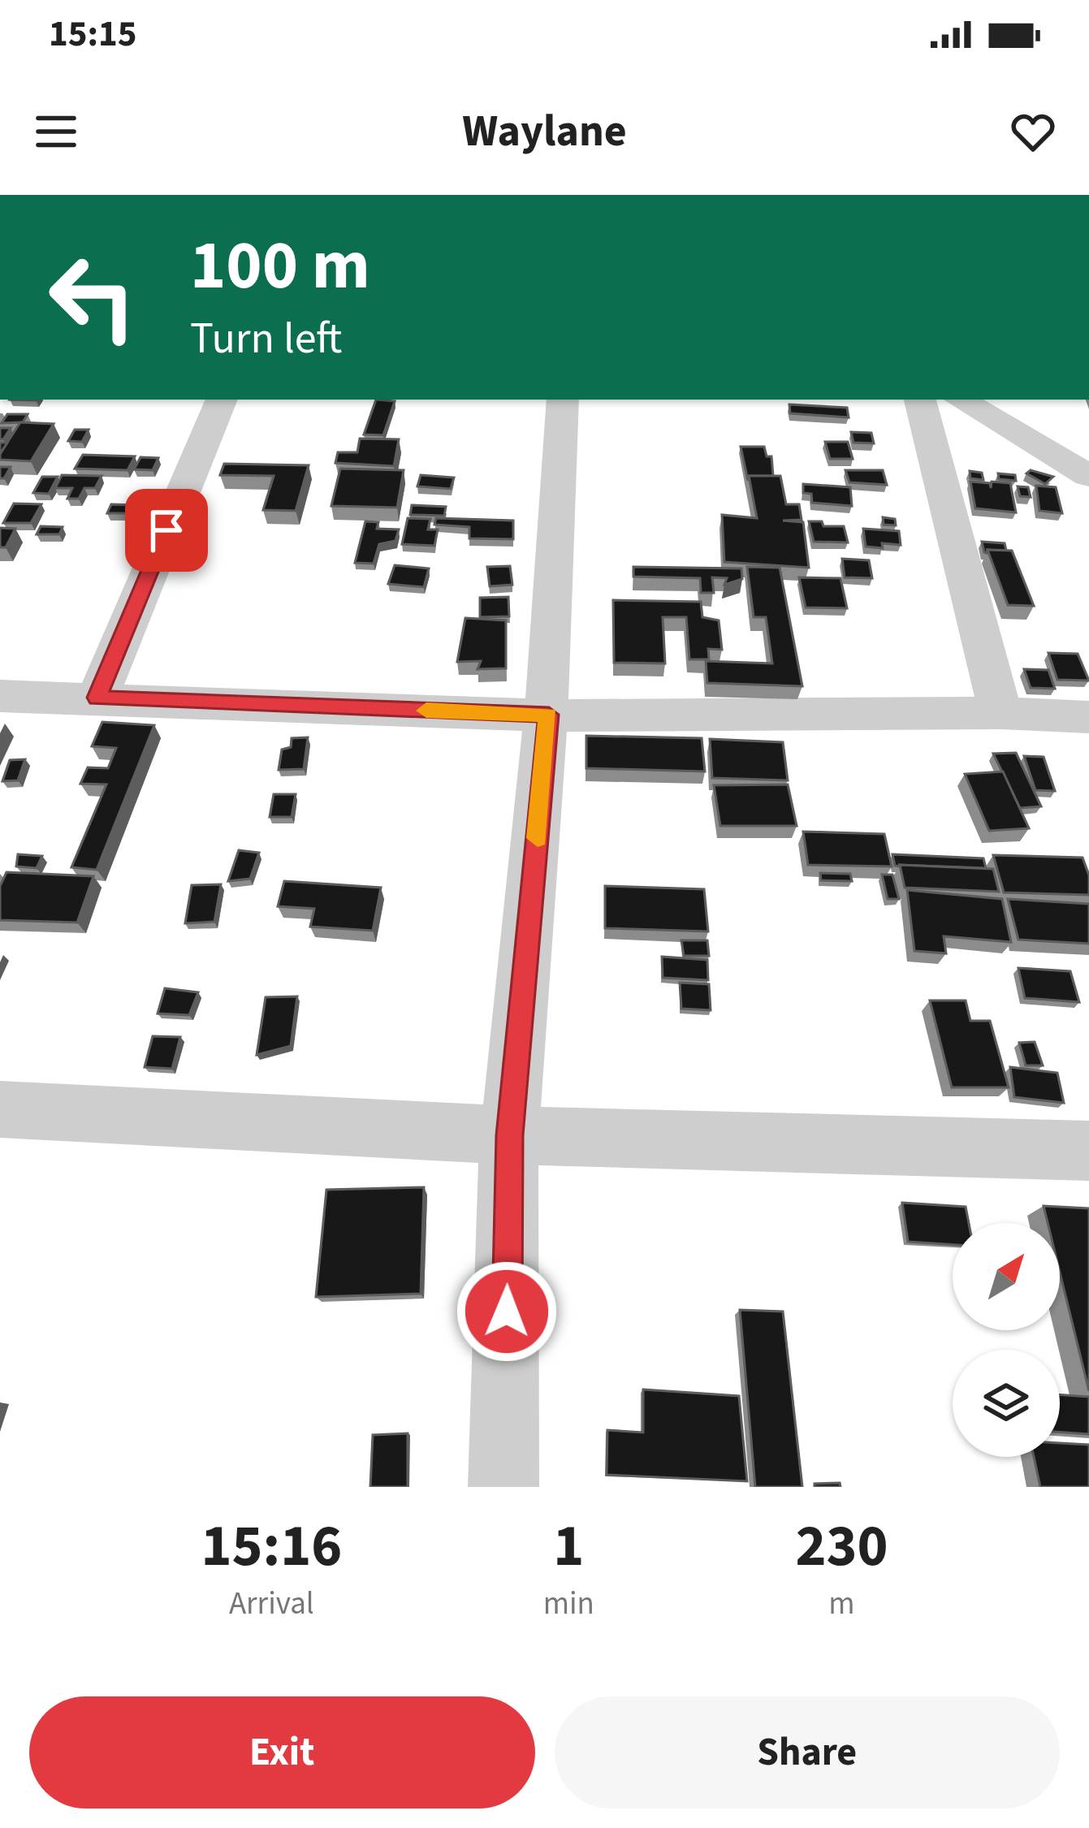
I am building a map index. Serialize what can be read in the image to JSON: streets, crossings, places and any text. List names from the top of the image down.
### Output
{
  "north": "top right",
  "page": {
    "status": "15:15",
    "header": "Waylane",
    "turn": ["100 m", "Turn left"],
    "eta": [
      "15:16",
      "Arrival",
      "1",
      "min",
      "230",
      "m"
    ],
    "buttons": ["Exit", "Share"]
  }
}
